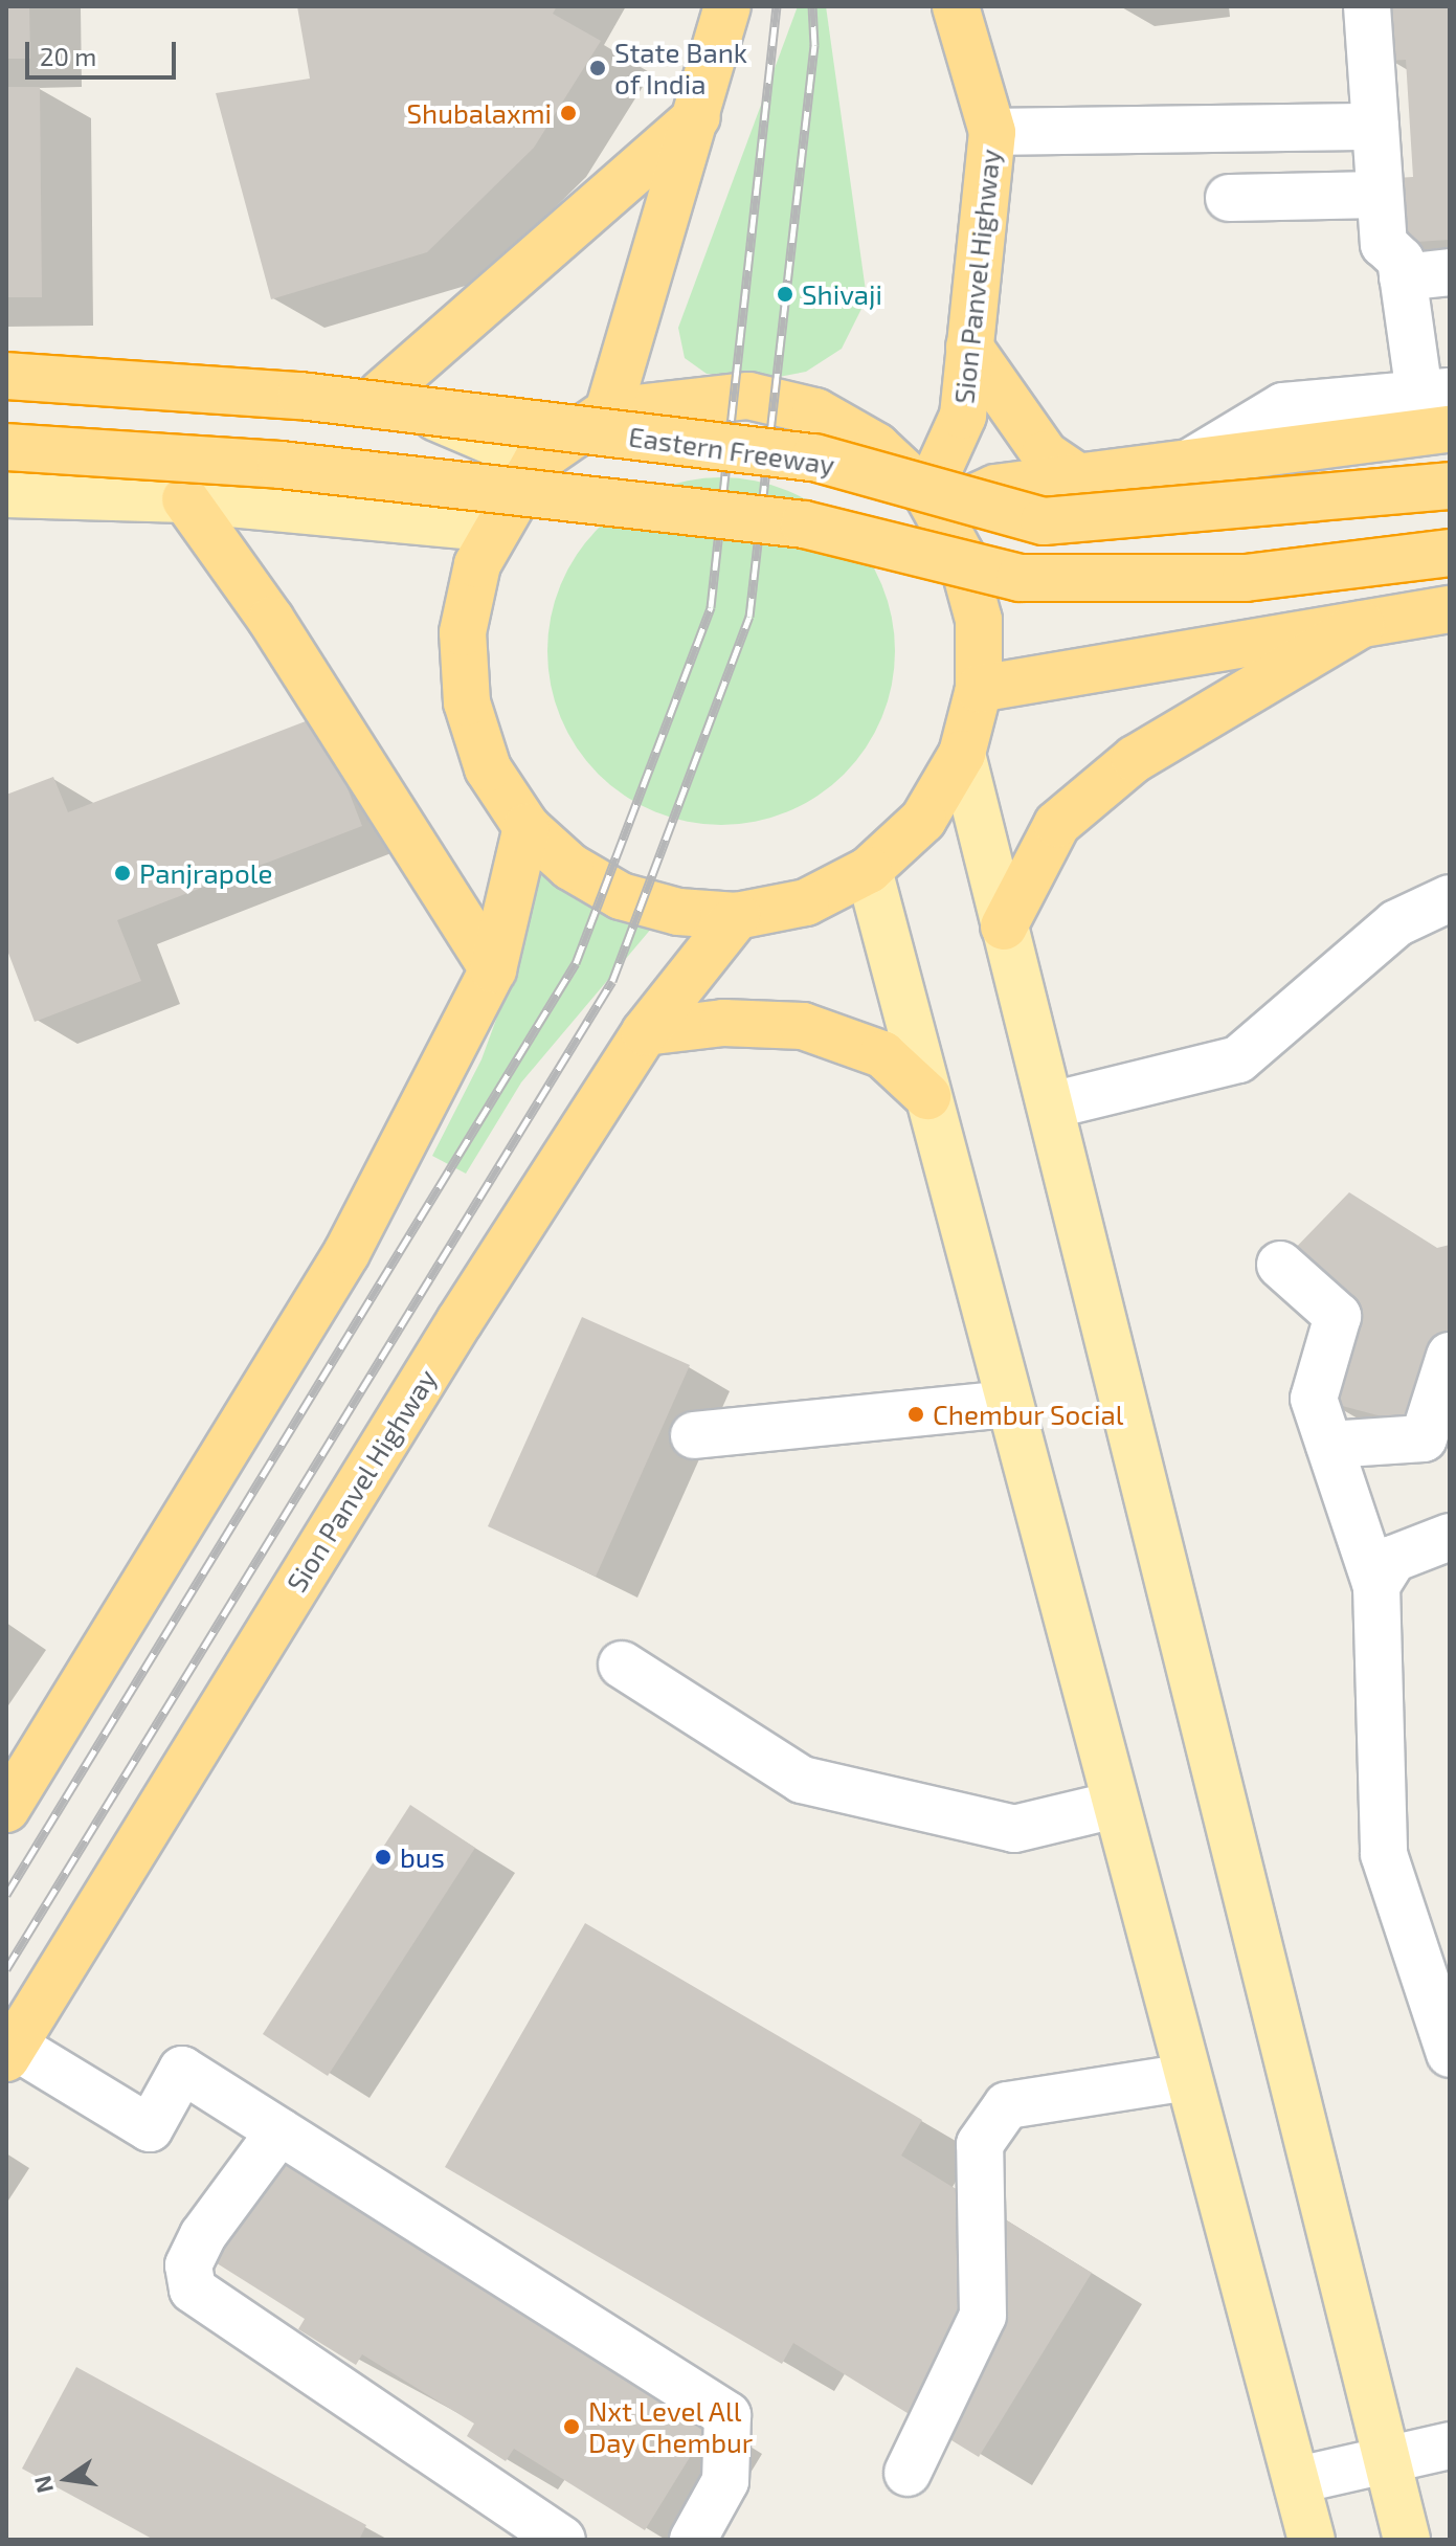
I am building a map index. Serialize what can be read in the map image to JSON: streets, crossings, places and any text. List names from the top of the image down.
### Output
{
  "streets": {
    "highway": ["Sion Panvel Highway", "Eastern Freeway"]
  },
  "places": [
    "State Bank of India",
    "Shubalaxmi",
    "Shivaji",
    "Panjrapole",
    "Chembur Social",
    "bus",
    "Nxt Level All Day Chembur"
  ],
  "scale_bar": "20 m",
  "north": "left"
}
